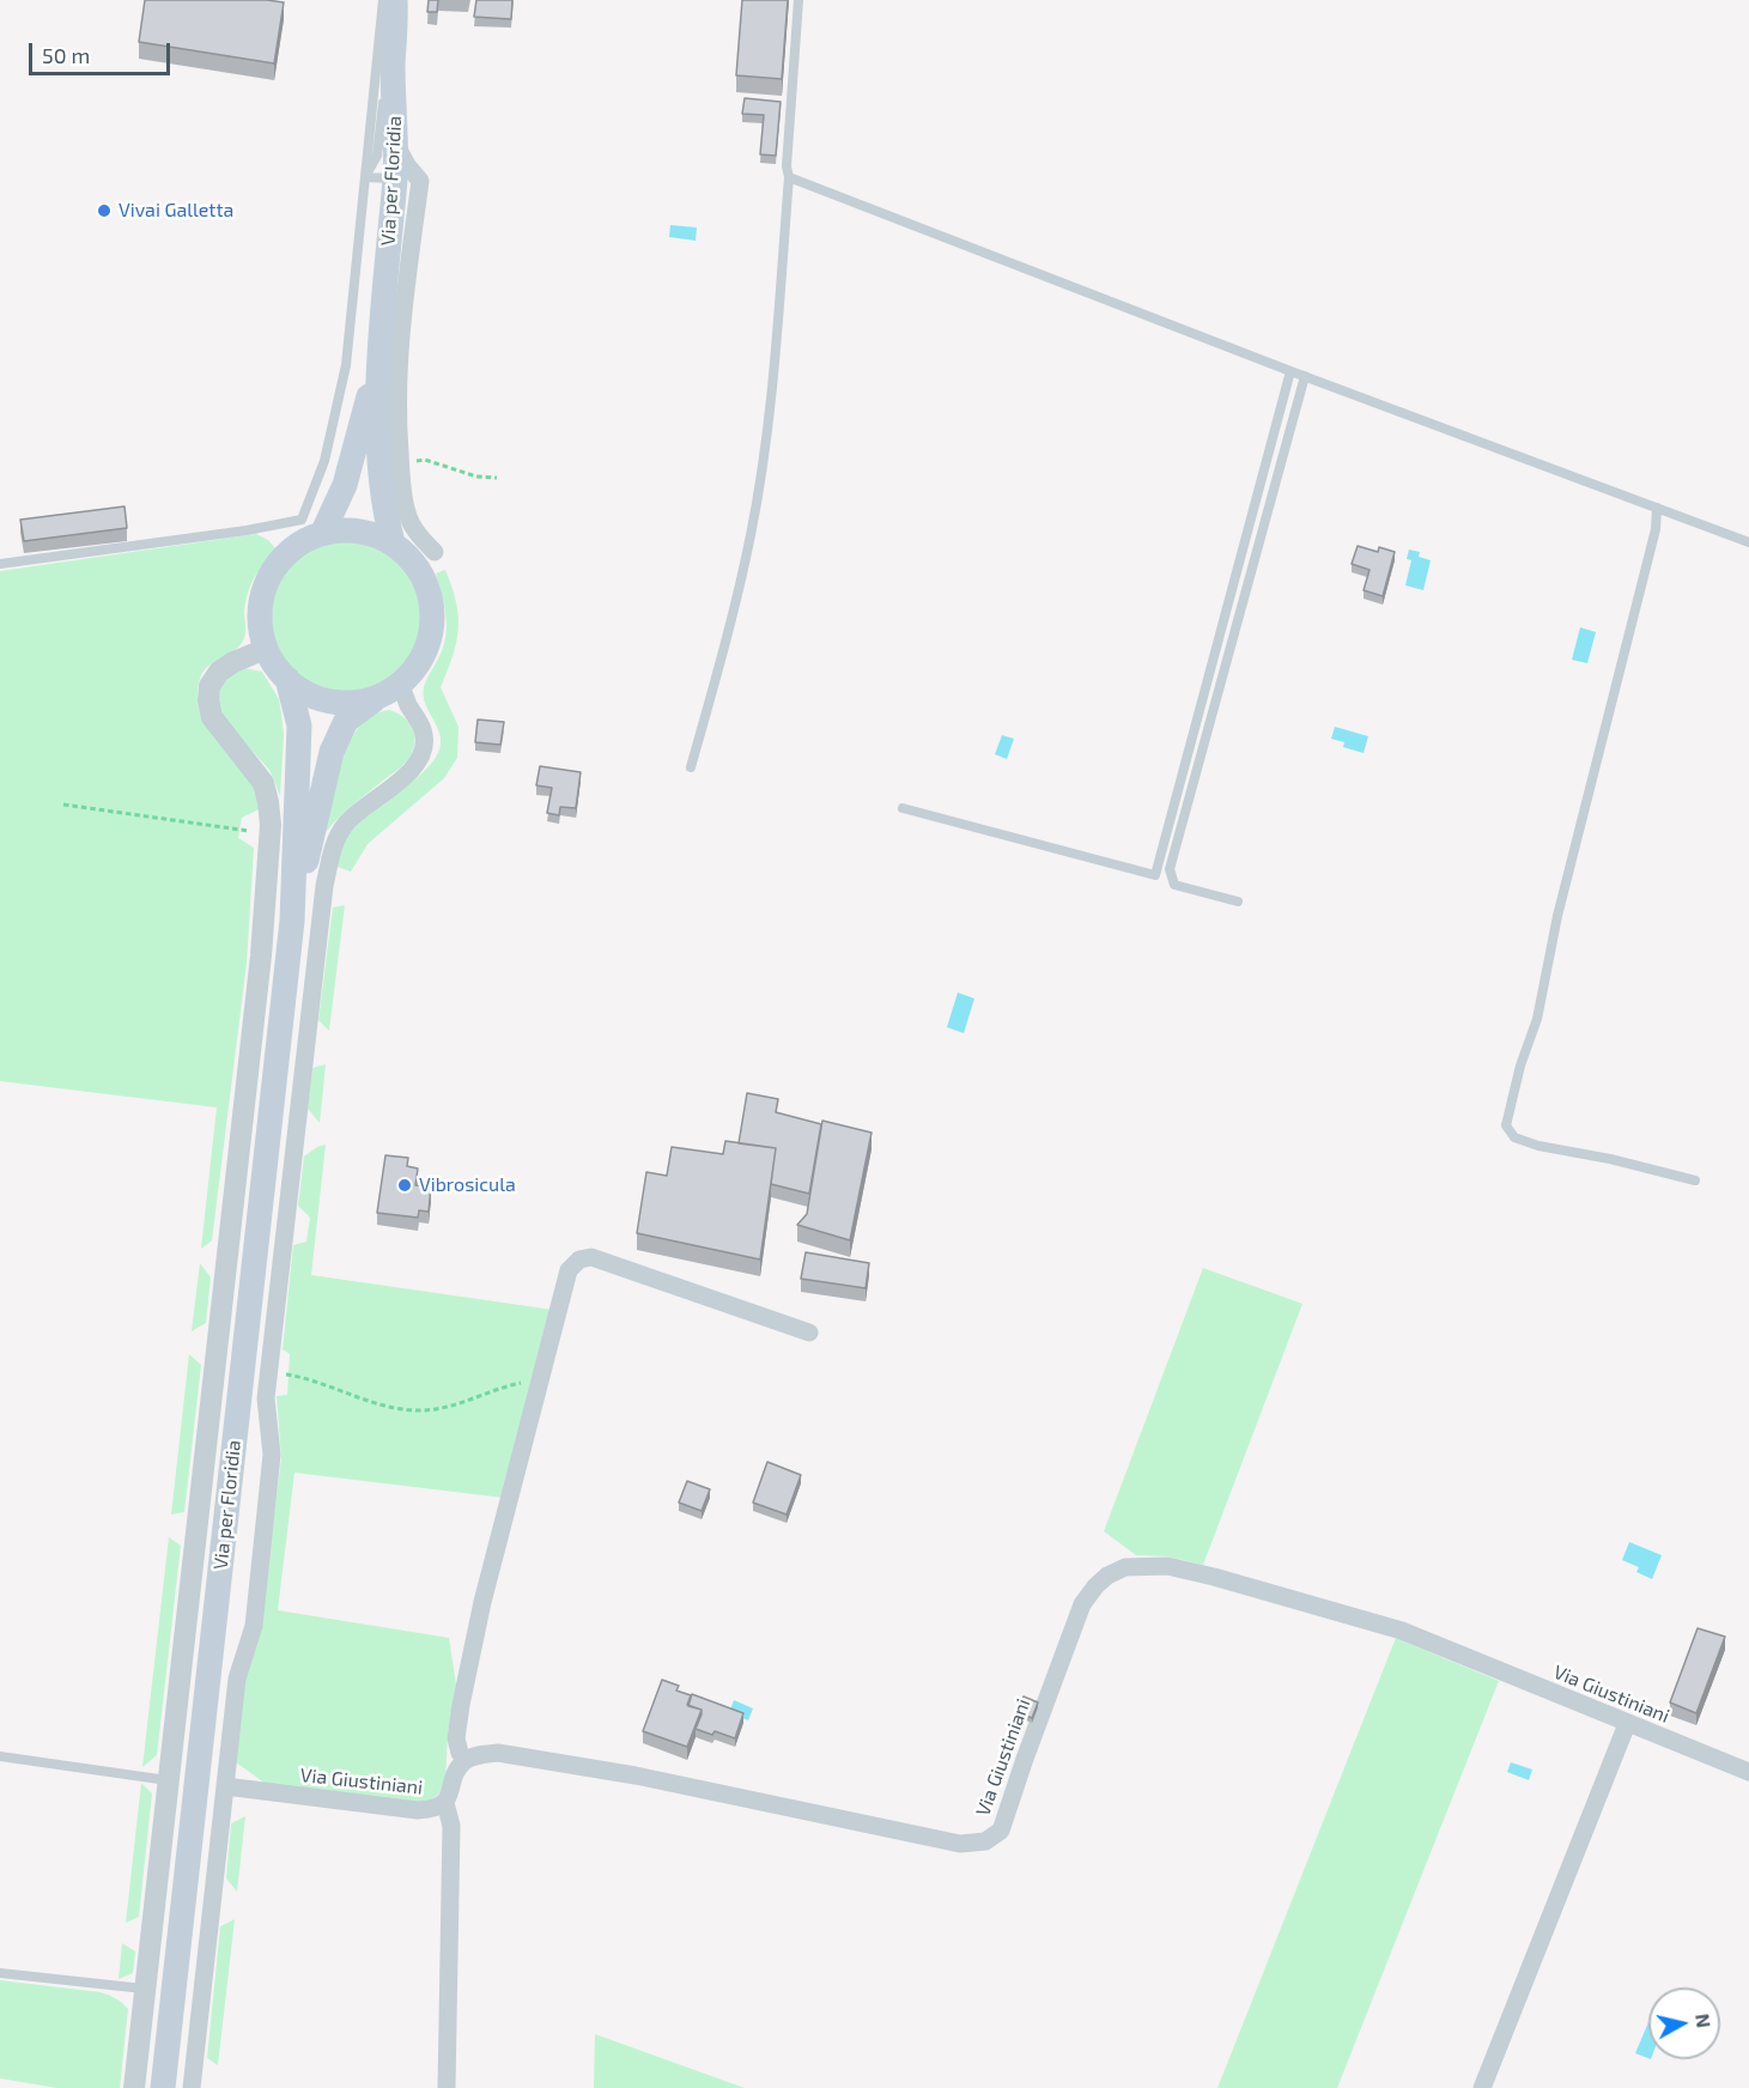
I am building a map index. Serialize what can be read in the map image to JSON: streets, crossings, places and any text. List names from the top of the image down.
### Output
{
  "streets": {
    "main road": ["Via per Floridia"],
    "street": ["Via Giustiniani"]
  },
  "places": ["Vivai Galletta", "Vibrosicula"],
  "scale_bar": "50 m",
  "north": "right"
}
